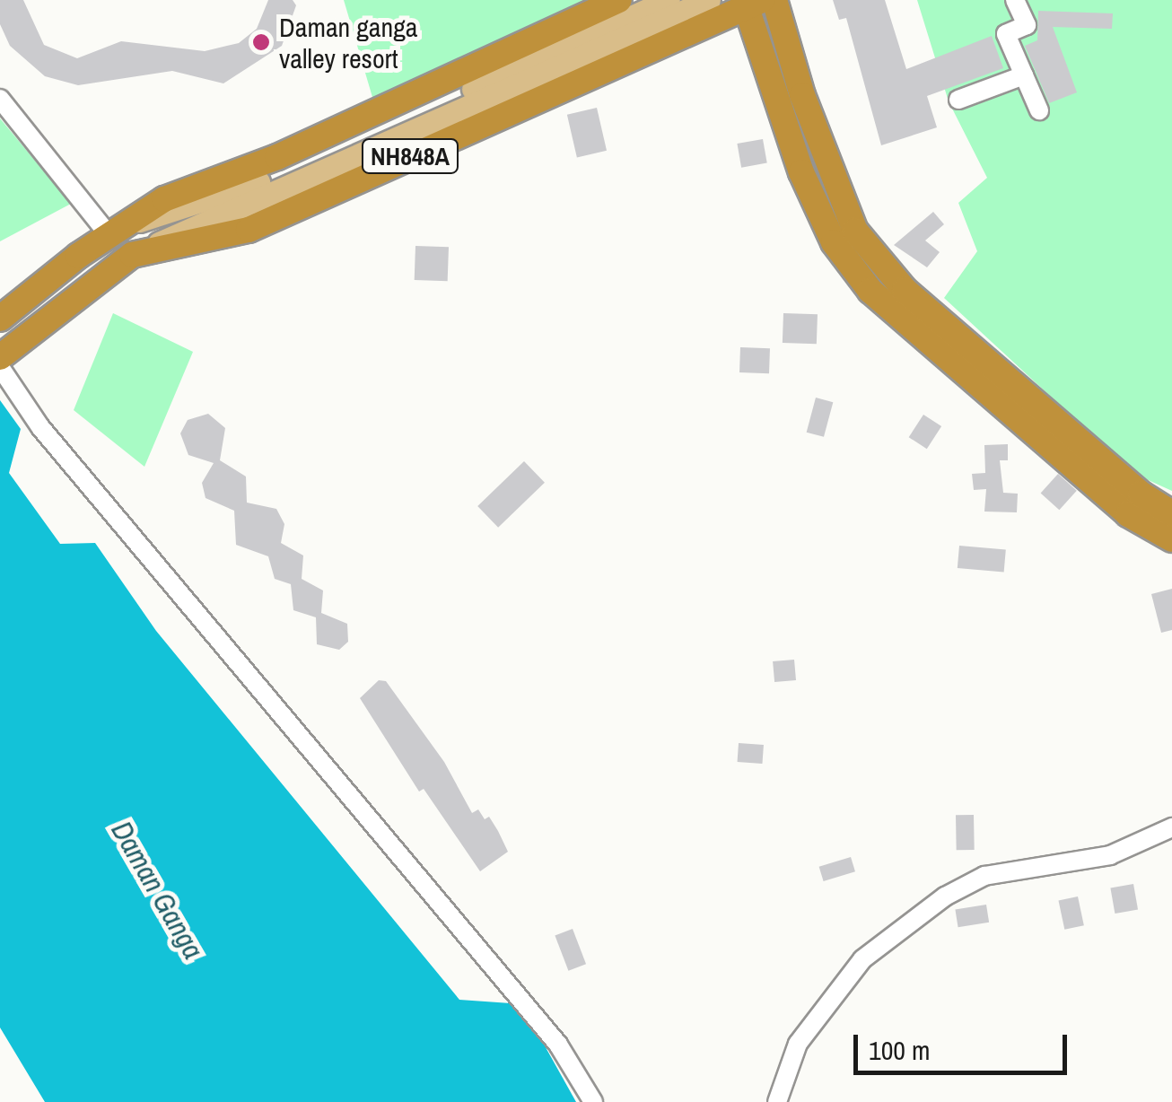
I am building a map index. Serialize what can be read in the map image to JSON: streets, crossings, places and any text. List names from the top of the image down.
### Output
{
  "streets": {
    "highway": ["NH848A"]
  },
  "water": ["Daman Ganga"],
  "places": ["Daman ganga valley resort"],
  "scale_bar": "100 m"
}
